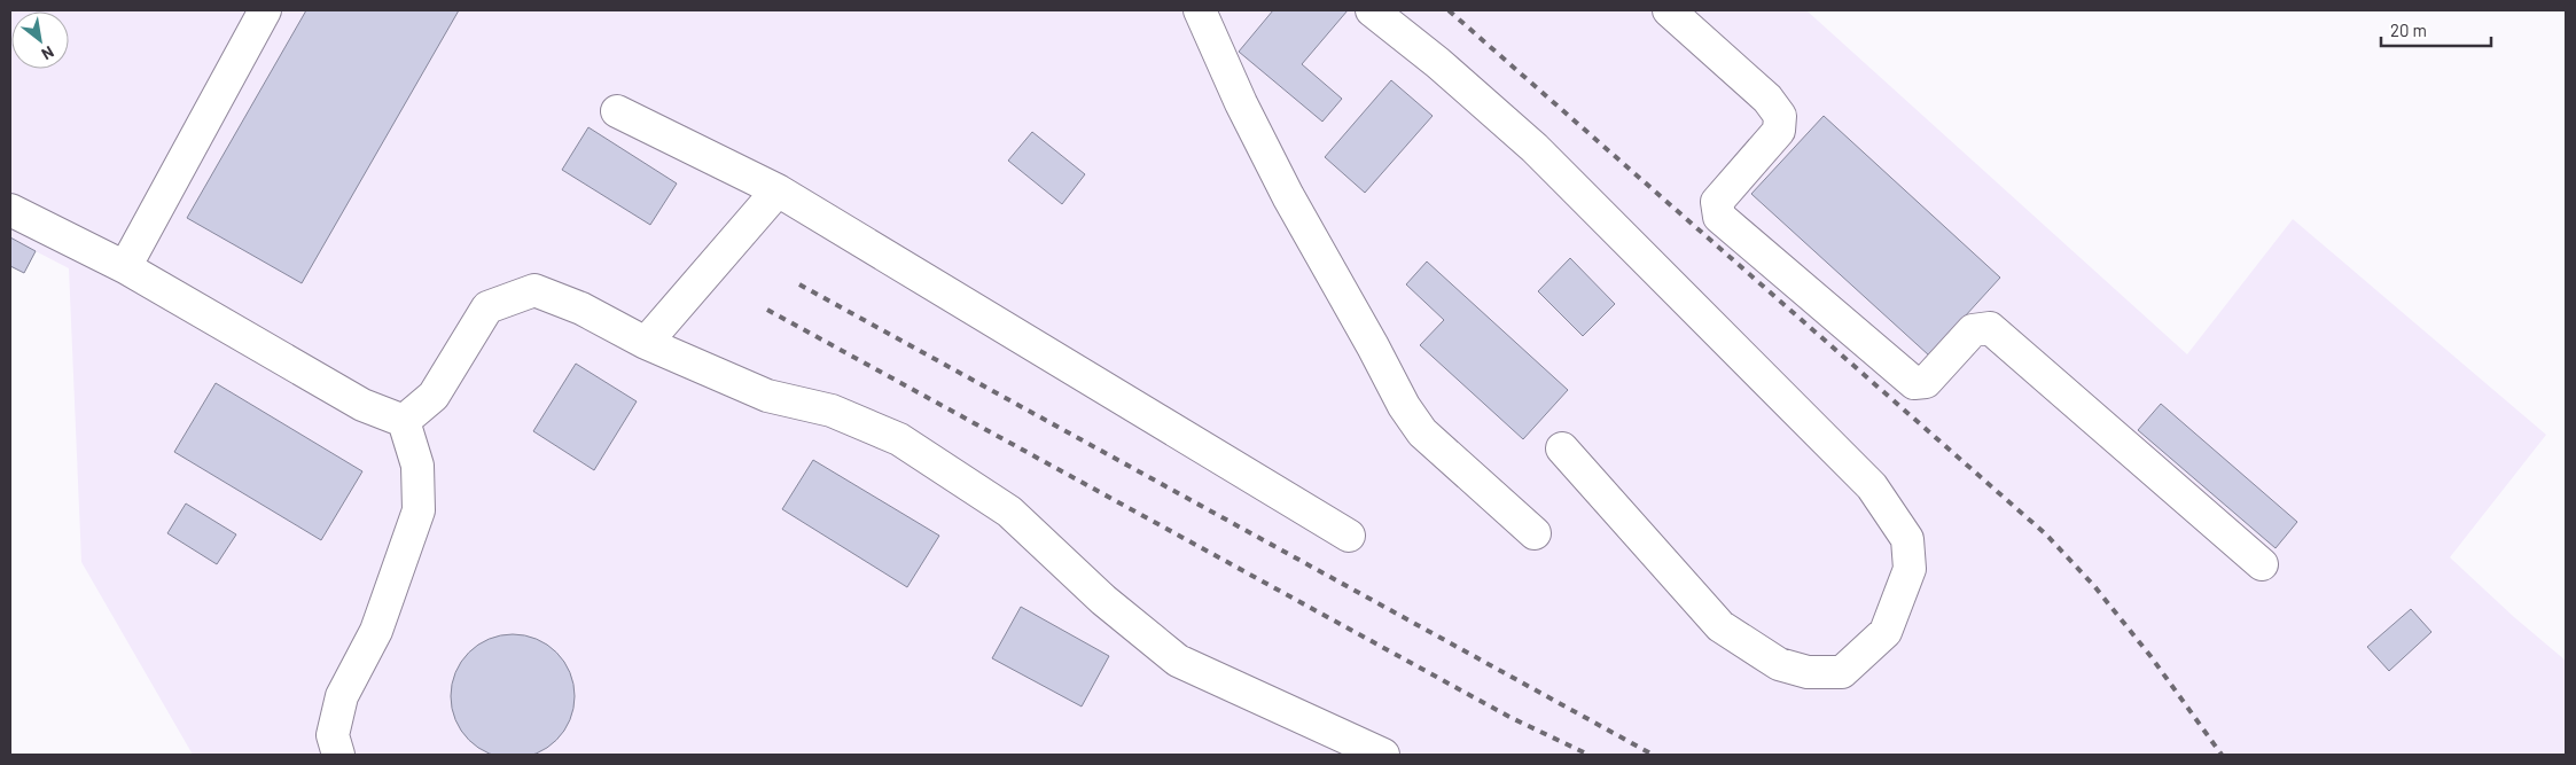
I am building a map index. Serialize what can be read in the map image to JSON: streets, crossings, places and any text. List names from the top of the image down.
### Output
{
  "scale_bar": "20 m",
  "north": "bottom right"
}
